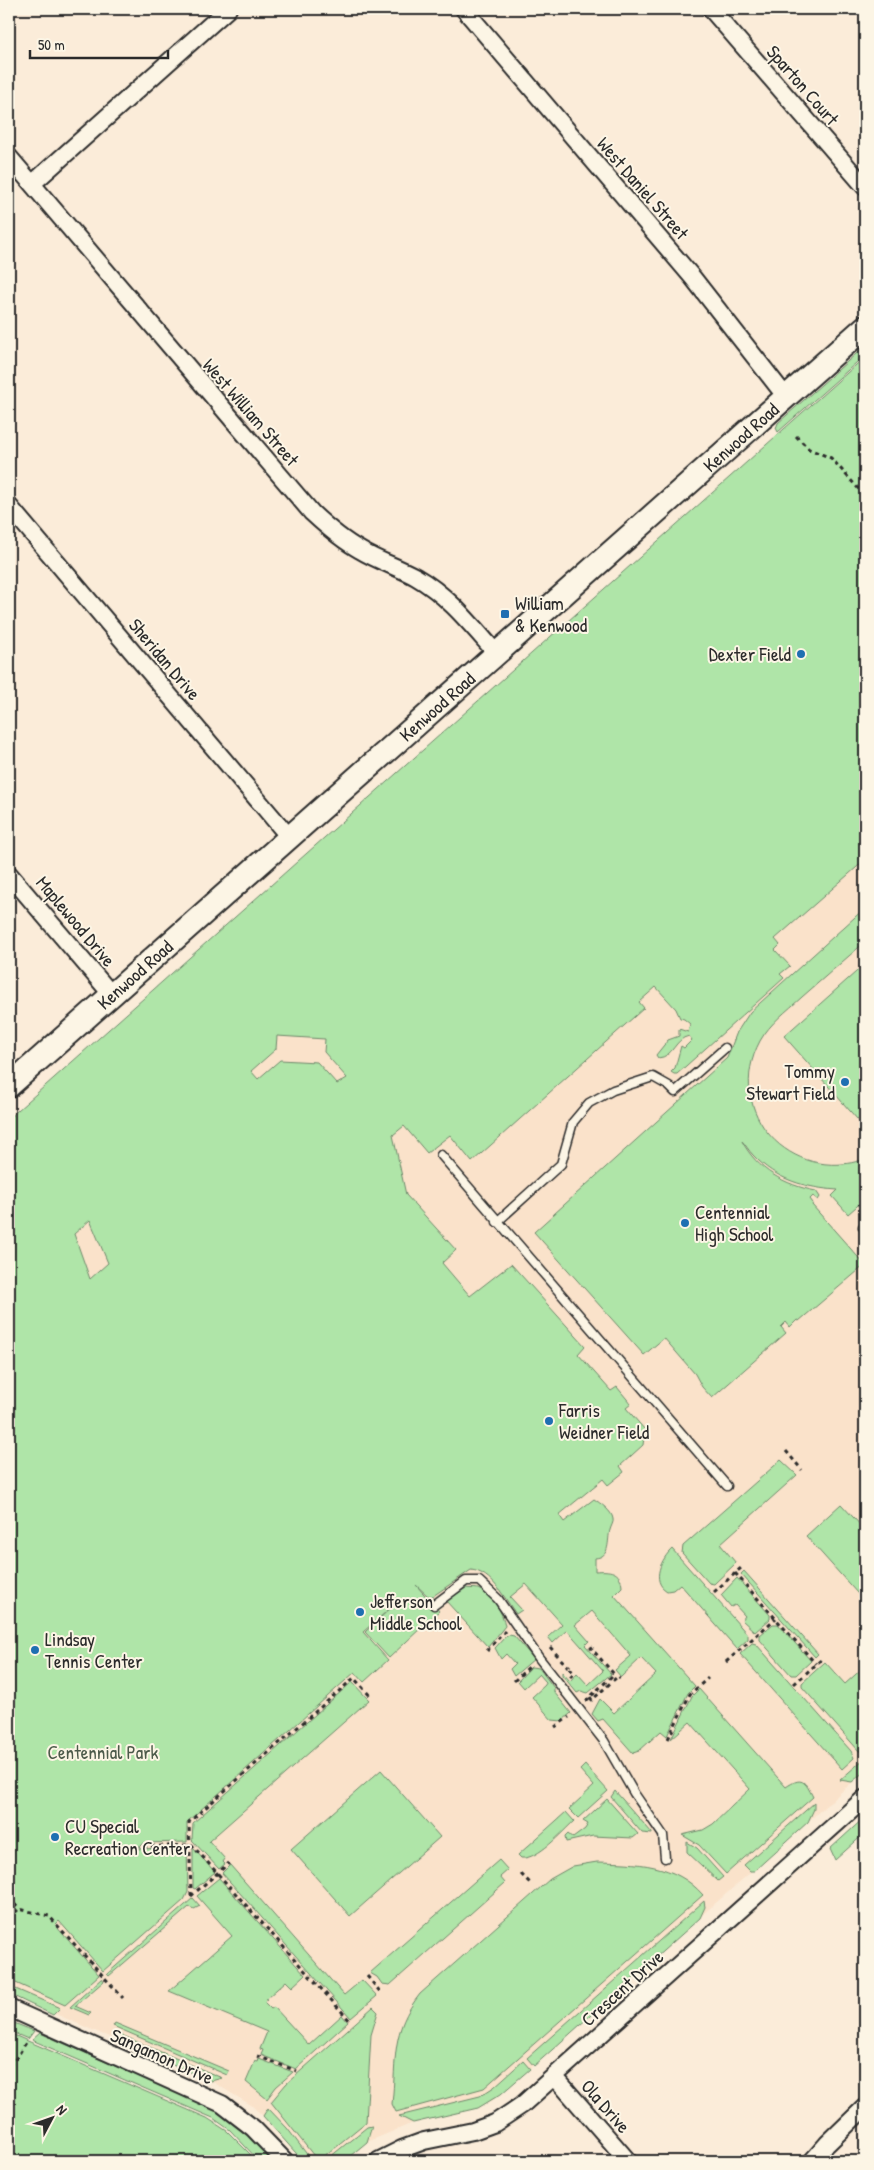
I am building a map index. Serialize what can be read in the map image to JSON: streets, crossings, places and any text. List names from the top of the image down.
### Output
{
  "streets": {
    "street": [
      "Sparton Court",
      "West Daniel Street",
      "West William Street",
      "Kenwood Road",
      "Sheridan Drive",
      "Maplewood Drive",
      "Crescent Drive",
      "Sangamon Drive",
      "Ola Drive"
    ]
  },
  "crossings": [
    ["West Daniel Street", "Kenwood Road"],
    ["West William Street", "Kenwood Road"],
    ["Kenwood Road", "Sheridan Drive"],
    ["Kenwood Road", "Maplewood Drive"],
    ["Crescent Drive", "Ola Drive"]
  ],
  "parks": ["Centennial Park"],
  "places": {
    "transit": ["William & Kenwood"],
    "other": [
      "Dexter Field",
      "Tommy Stewart Field",
      "Centennial High School",
      "Farris Weidner Field",
      "Jefferson Middle School",
      "Lindsay Tennis Center",
      "CU Special Recreation Center"
    ]
  },
  "scale_bar": "50 m",
  "north": "top right"
}
